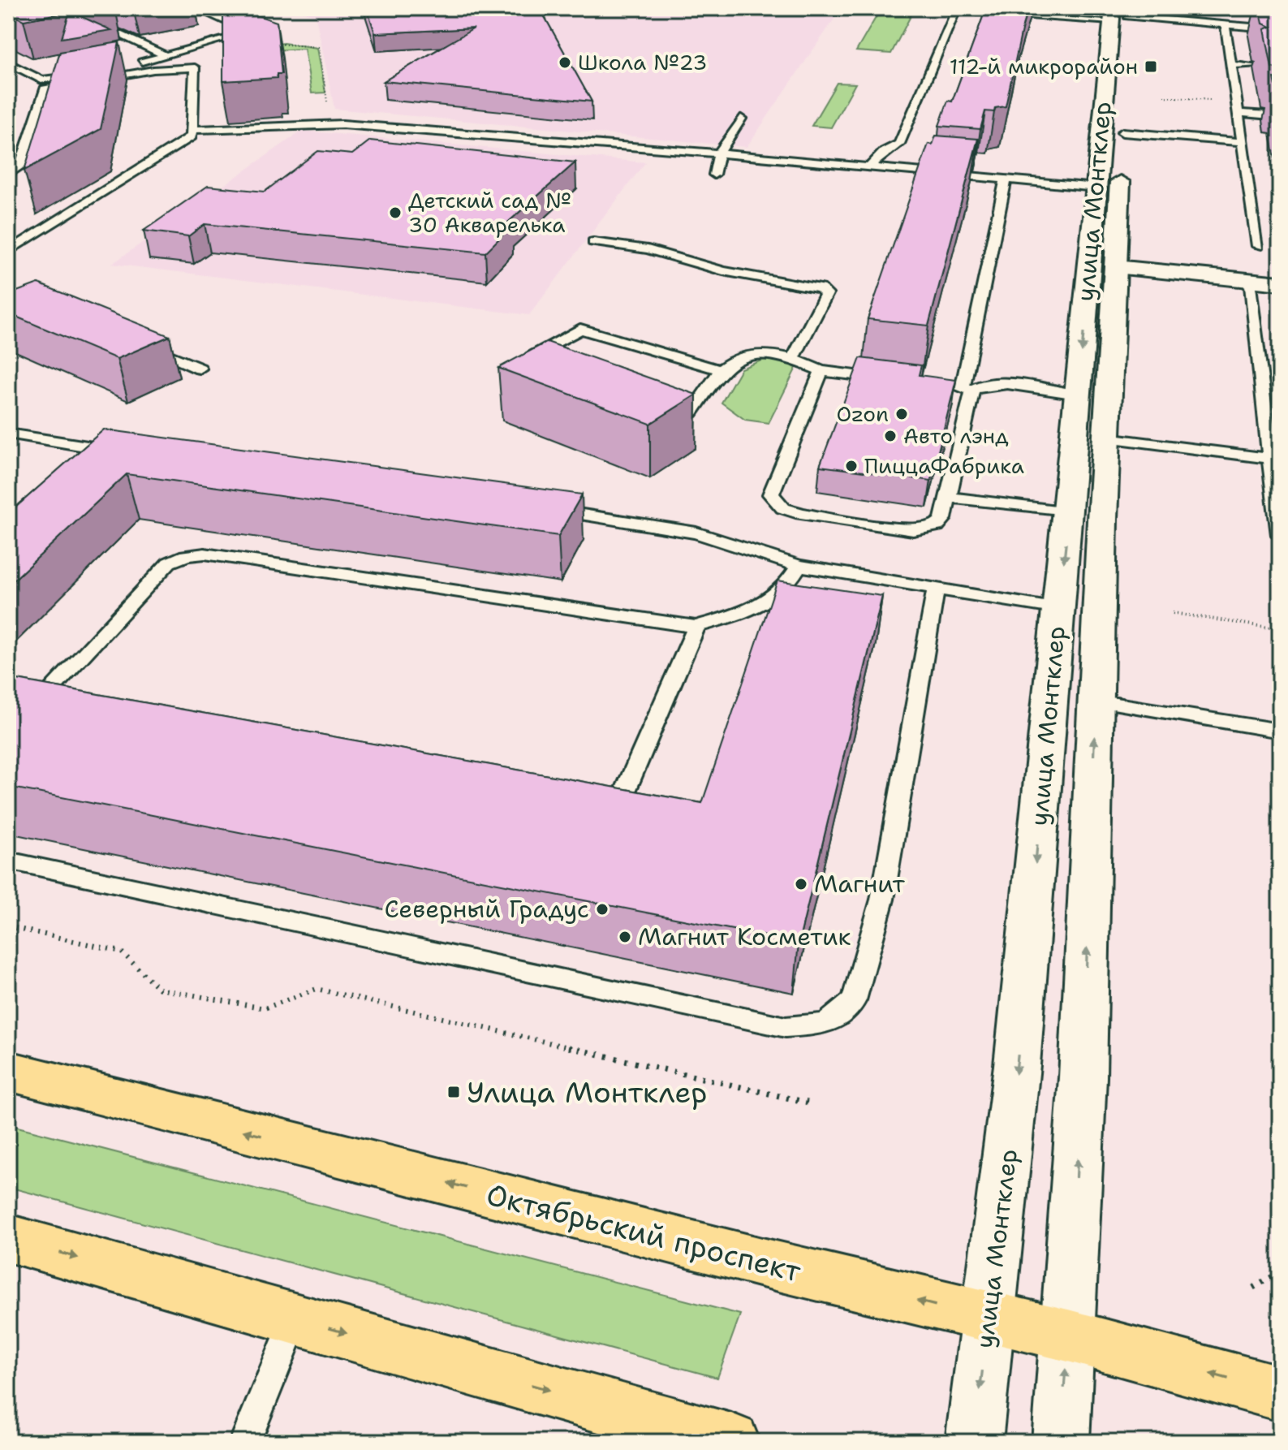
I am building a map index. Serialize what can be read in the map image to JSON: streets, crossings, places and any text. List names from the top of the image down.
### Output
{
  "streets": {
    "main road": ["Октябрьский проспект"],
    "street": ["улица Монтклер"]
  },
  "crossings": [
    ["улица Монтклер", "Октябрьский проспект"]
  ],
  "places": {
    "other": [
      "Школа №23",
      "Детский сад № 30 Акварелька",
      "Ozon",
      "Авто лэнд",
      "ПиццаФабрика",
      "Магнит",
      "Северный Градус",
      "Магнит Косметик"
    ],
    "transit": ["112-й микрорайон", "Улица Монтклер"]
  }
}
